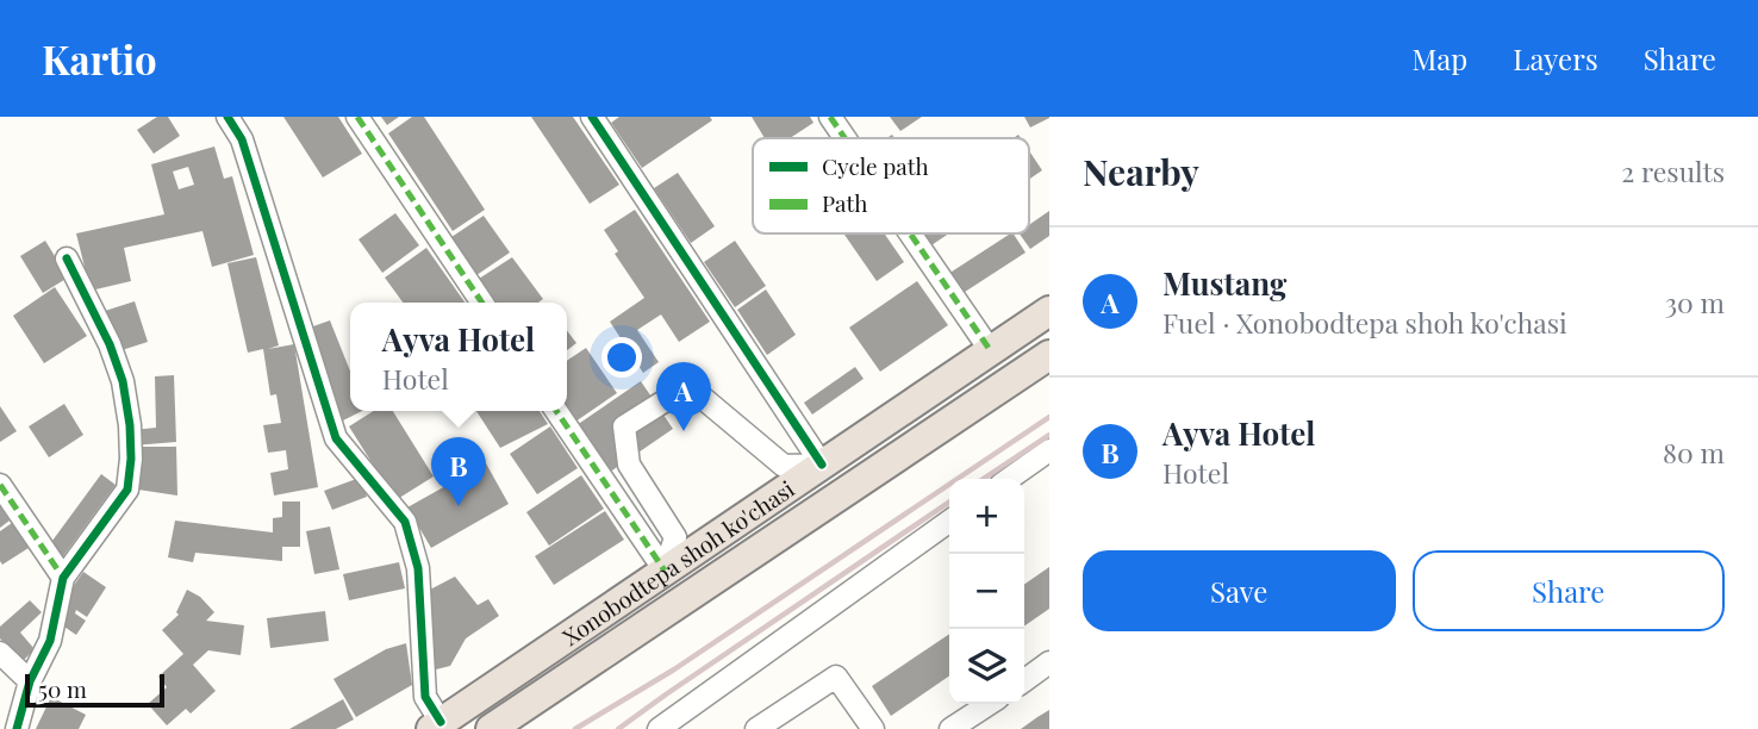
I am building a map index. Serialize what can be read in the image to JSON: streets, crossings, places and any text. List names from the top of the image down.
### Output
{
  "streets": {
    "highway": ["Xonobodtepa shoh ko'chasi"]
  },
  "legend": ["Cycle path", "Path"],
  "scale_bar": "50 m",
  "page": {
    "header": "Kartio",
    "nav": ["Map", "Layers", "Share"],
    "heading": ["Nearby", "2 results"],
    "list": [
      {
        "mark": "A",
        "name": "Mustang",
        "note": "Fuel · Xonobodtepa shoh ko'chasi",
        "value": "30 m"
      },
      {
        "mark": "B",
        "name": "Ayva Hotel",
        "note": "Hotel",
        "value": "80 m"
      }
    ],
    "popup": ["Ayva Hotel", "Hotel"],
    "pins": ["A", "B"],
    "map_buttons": ["+", "−"],
    "buttons": ["Save", "Share"],
    "scale": "50 m"
  }
}
